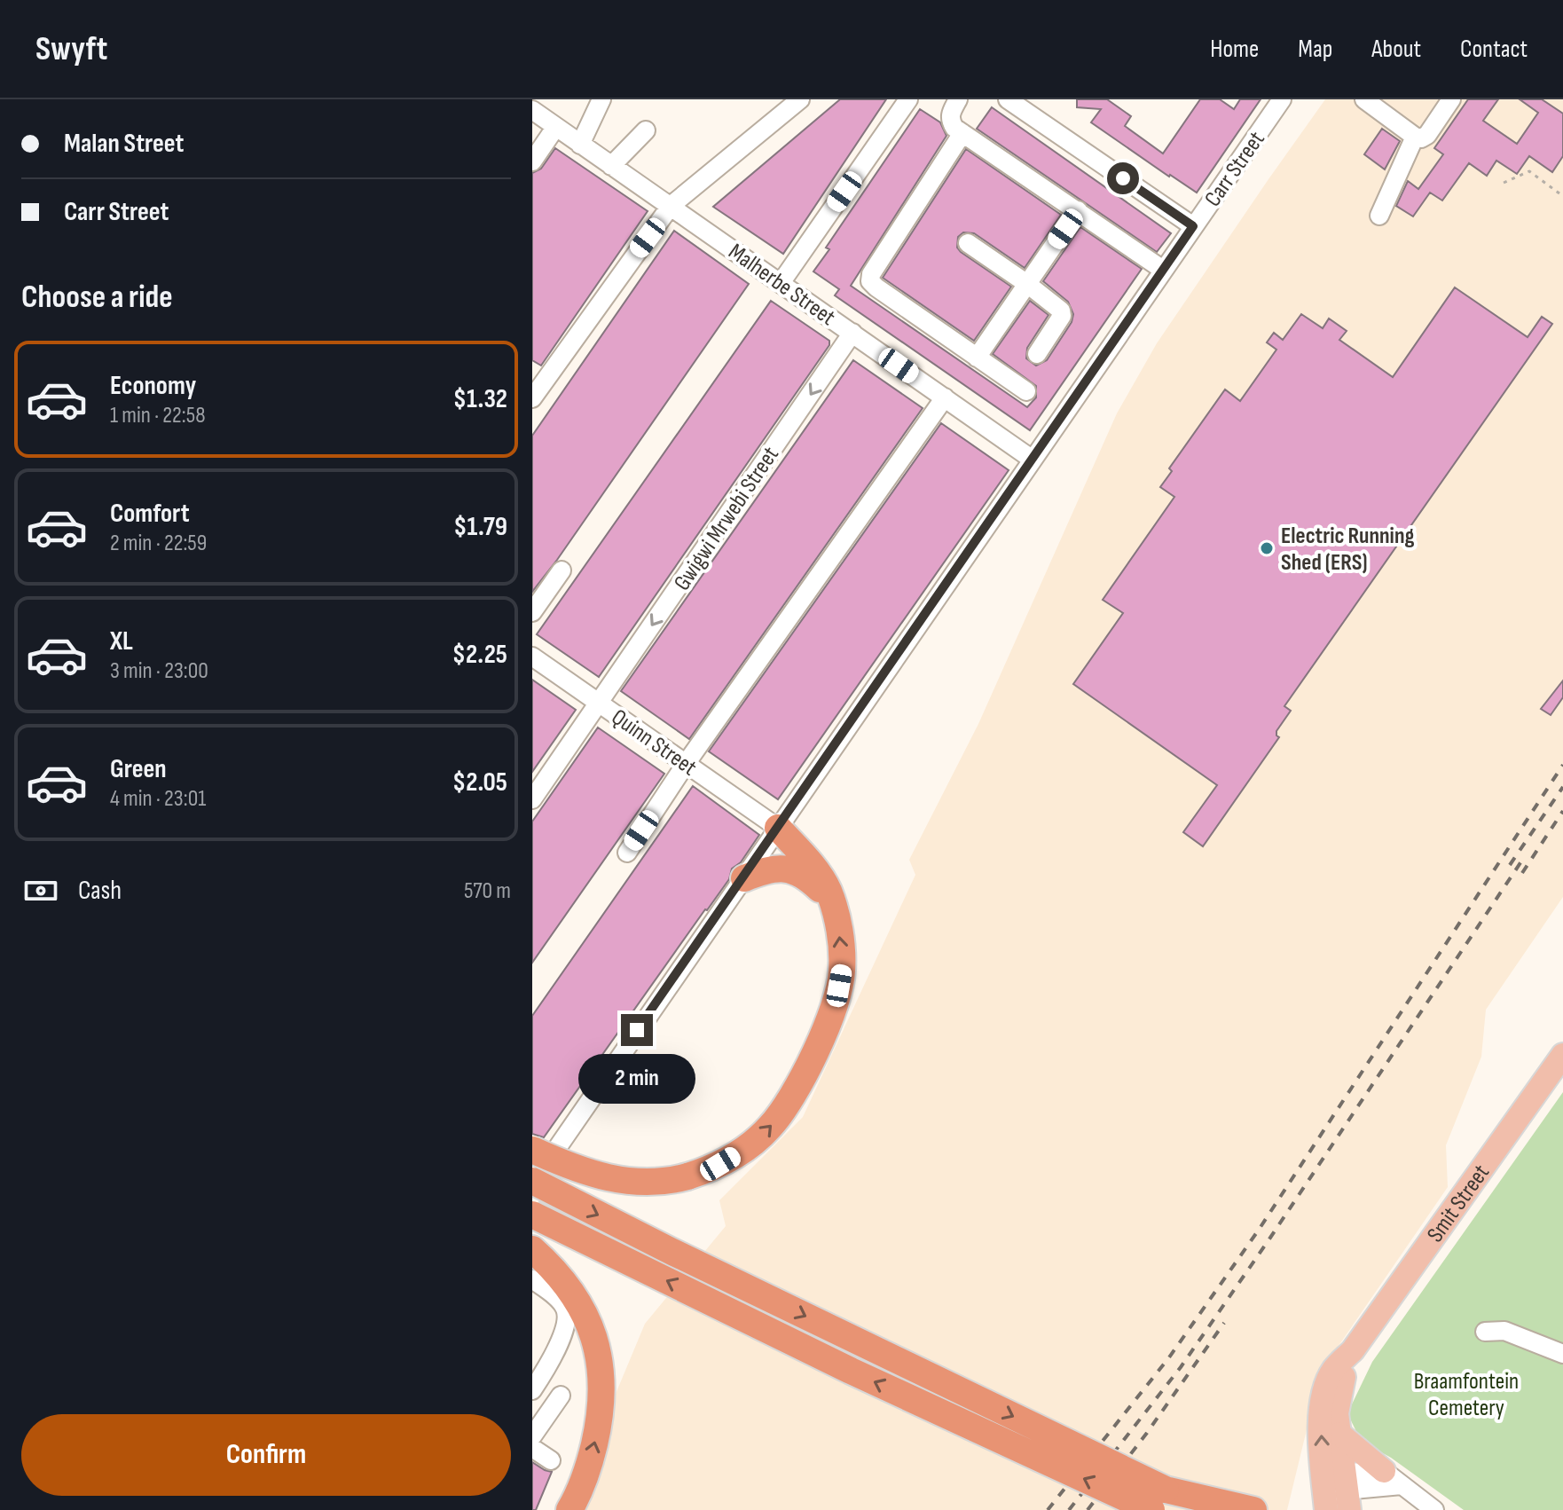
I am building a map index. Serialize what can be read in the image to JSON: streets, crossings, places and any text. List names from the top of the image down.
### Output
{
  "streets": {
    "main road": ["Smit Street"],
    "street": [
      "Carr Street",
      "Malherbe Street",
      "Gwigwi Mrwebi Street",
      "Quinn Street"
    ]
  },
  "crossings": [
    ["Carr Street", "Malherbe Street"],
    ["Carr Street", "Quinn Street"],
    ["Malherbe Street", "Gwigwi Mrwebi Street"],
    ["Gwigwi Mrwebi Street", "Quinn Street"]
  ],
  "parks": ["Braamfontein Cemetery"],
  "places": ["Electric Running Shed (ERS)"],
  "page": {
    "header": "Swyft",
    "nav": [
      "Home",
      "Map",
      "About",
      "Contact"
    ],
    "banner": ["Malan Street", "Carr Street"],
    "heading": "Choose a ride",
    "list": [
      {
        "name": "Economy",
        "note": "1 min · 22:58",
        "value": "$1.32"
      },
      {
        "name": "Comfort",
        "note": "2 min · 22:59",
        "value": "$1.79"
      },
      {
        "name": "XL",
        "note": "3 min · 23:00",
        "value": "$2.25"
      },
      {
        "name": "Green",
        "note": "4 min · 23:01",
        "value": "$2.05"
      }
    ],
    "pay": ["Cash", "570 m"],
    "bubble": "2 min",
    "buttons": "Confirm"
  }
}
